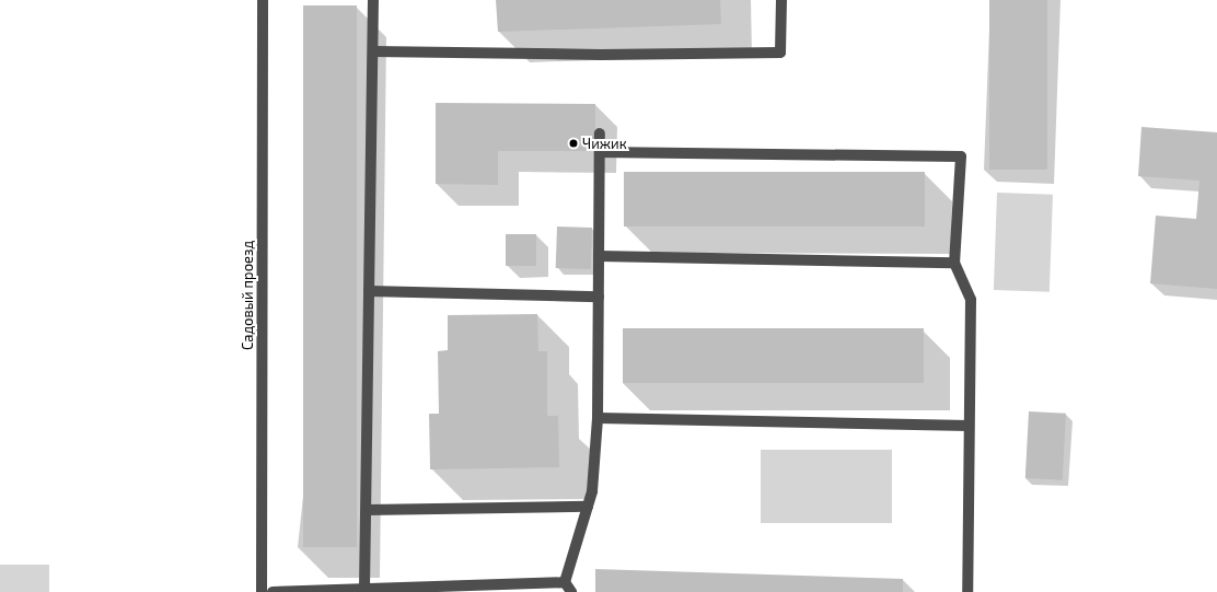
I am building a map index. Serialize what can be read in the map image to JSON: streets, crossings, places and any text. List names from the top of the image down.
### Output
{
  "streets": {
    "street": ["Садовый проезд"]
  },
  "places": ["Чижик"]
}
